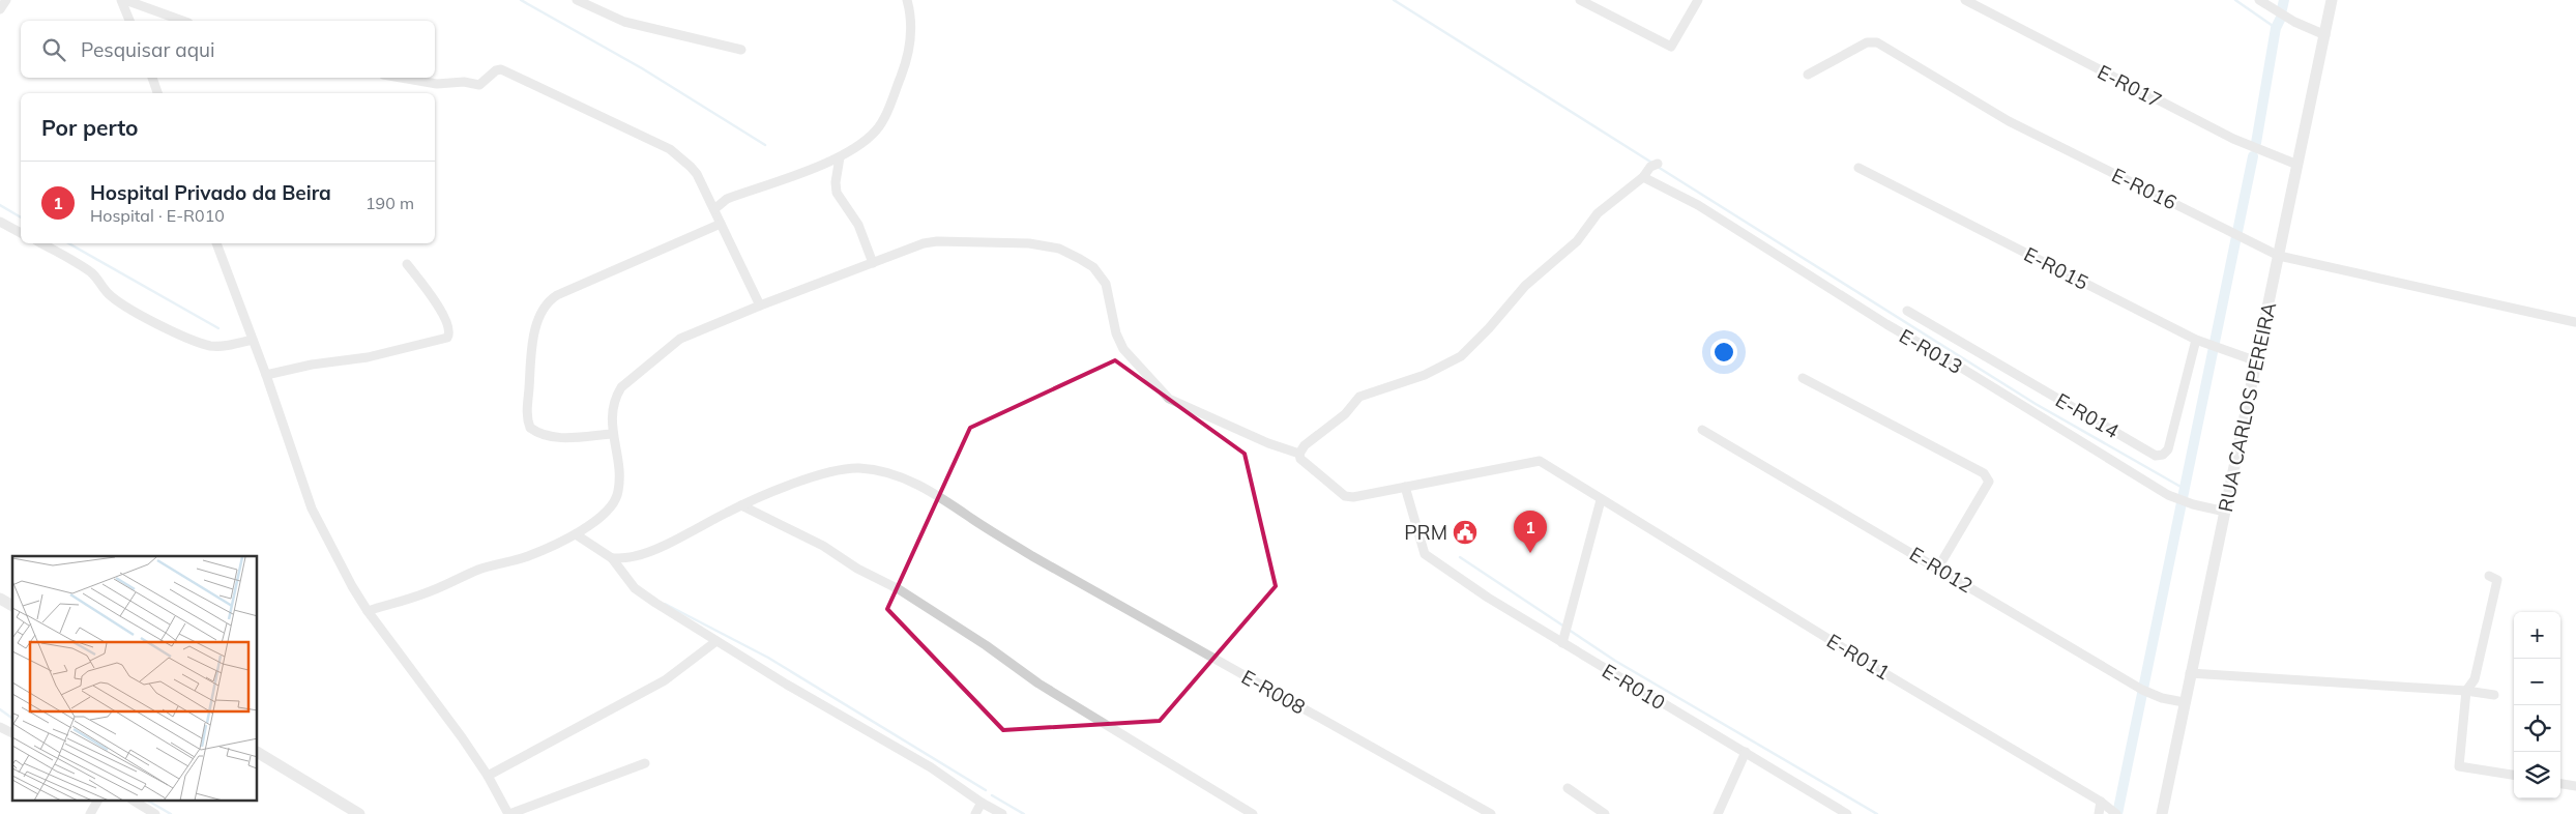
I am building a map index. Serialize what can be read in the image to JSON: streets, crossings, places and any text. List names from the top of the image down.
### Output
{
  "streets": {
    "street": [
      "E-R017",
      "E-R016",
      "E-R015",
      "E-R013",
      "RUA CARLOS PEREIRA",
      "E-R014",
      "E-R012",
      "E-R011",
      "E-R010",
      "E-R008"
    ]
  },
  "crossings": [
    ["E-R017", "RUA CARLOS PEREIRA"],
    ["E-R016", "RUA CARLOS PEREIRA"],
    ["E-R015", "RUA CARLOS PEREIRA"],
    ["E-R015", "E-R014"],
    ["E-R013", "RUA CARLOS PEREIRA"],
    ["RUA CARLOS PEREIRA", "E-R012"],
    ["E-R011", "E-R010"]
  ],
  "places": {
    "public building": ["PRM"]
  },
  "page": {
    "search": "Pesquisar aqui",
    "heading": "Por perto",
    "list": [
      {
        "mark": "1",
        "name": "Hospital Privado da Beira",
        "note": "Hospital · E-R010",
        "value": "190 m"
      }
    ],
    "pins": "1",
    "map_buttons": ["+", "−"]
  }
}
